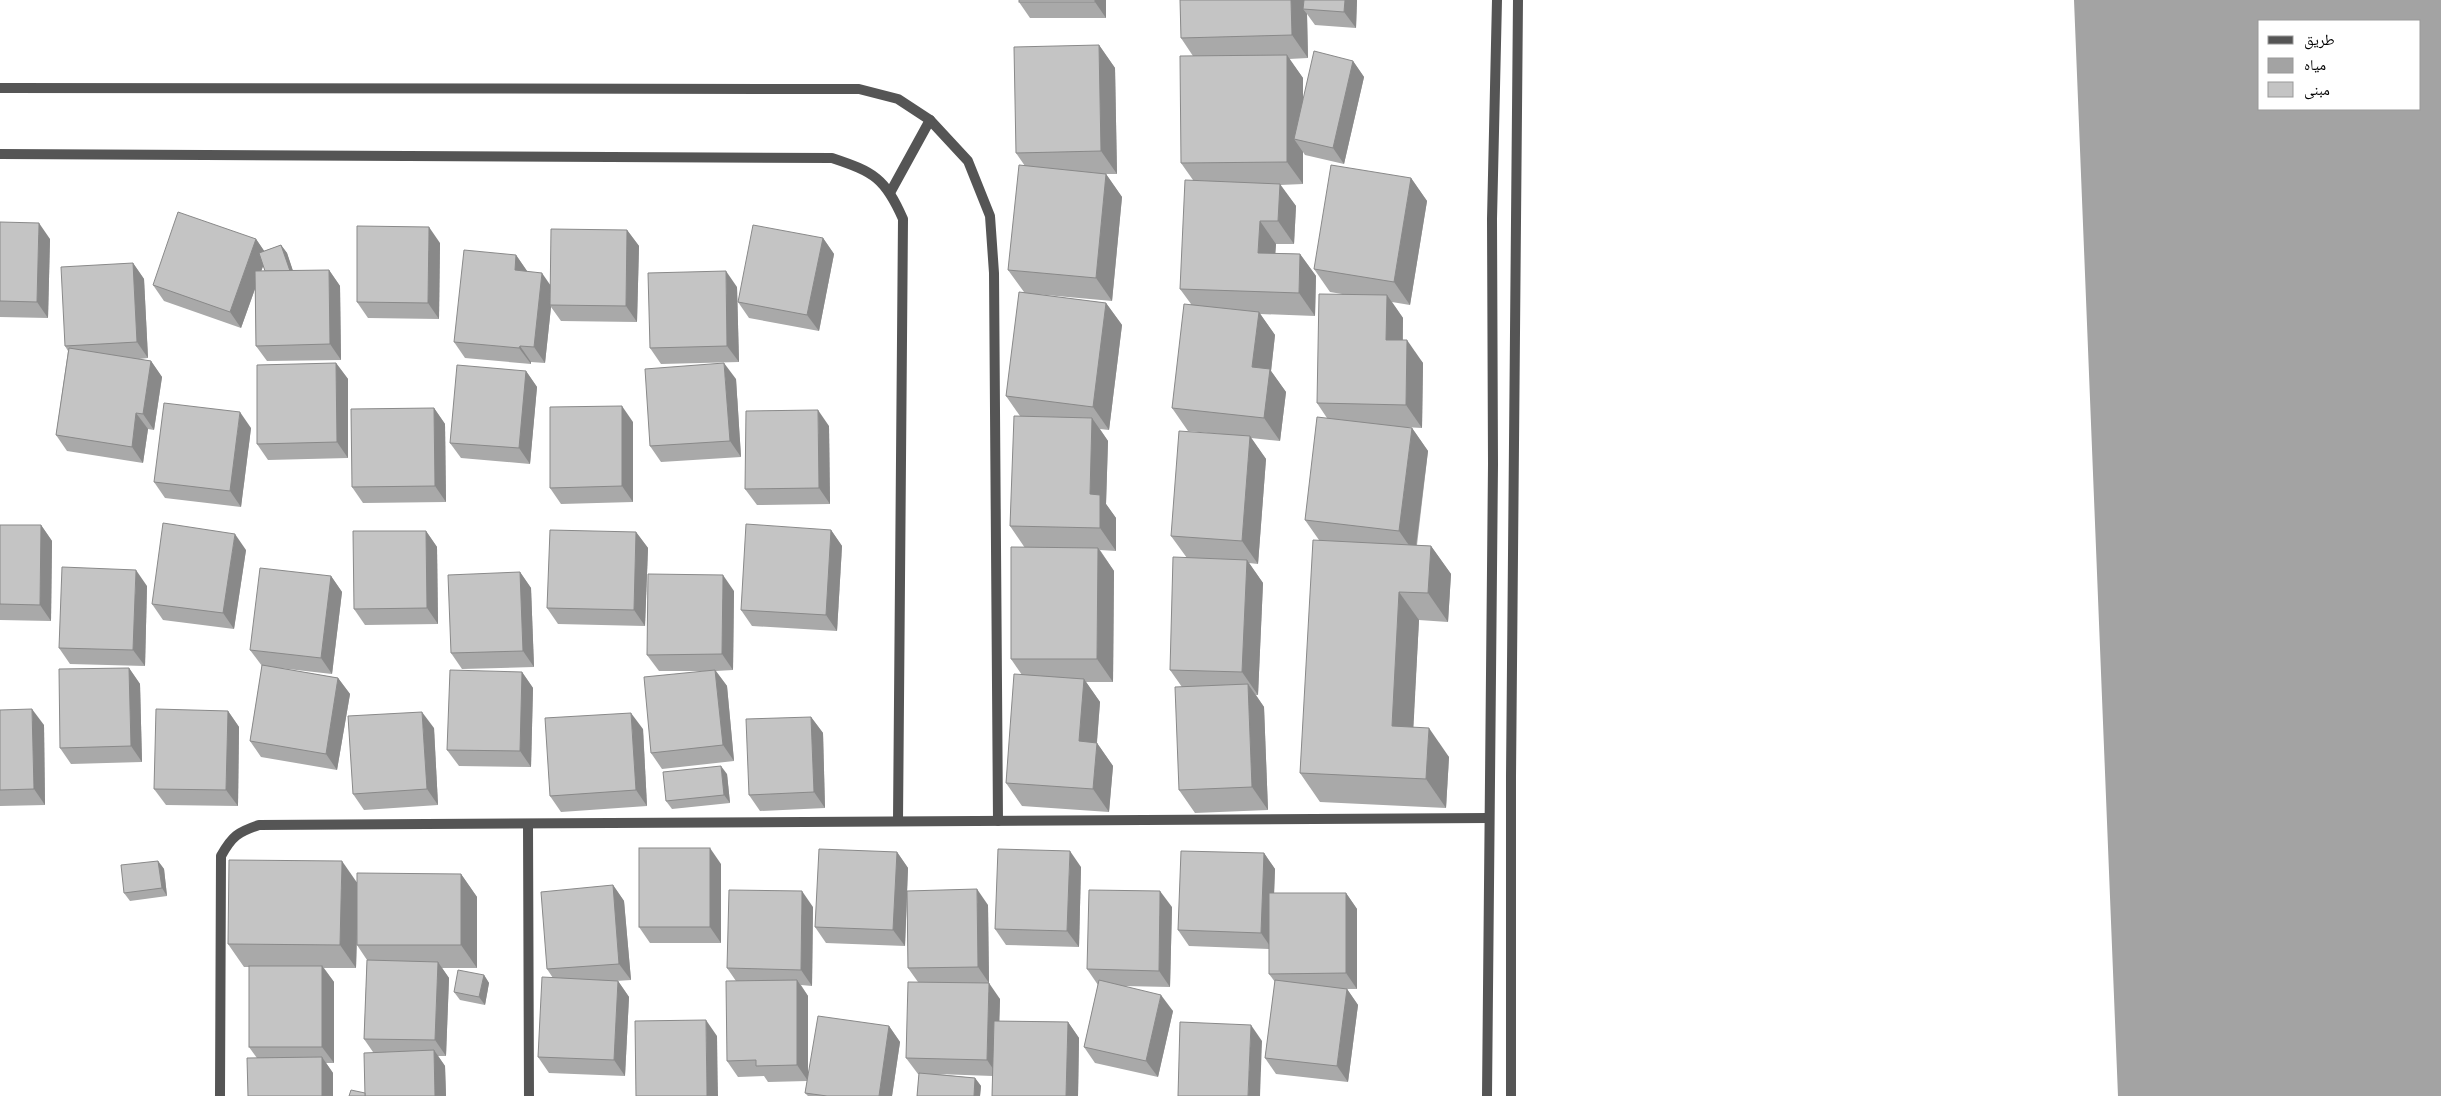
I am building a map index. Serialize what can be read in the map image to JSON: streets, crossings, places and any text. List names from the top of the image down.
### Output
{
  "legend": ["طريق", "مياه", "مبنى"]
}
